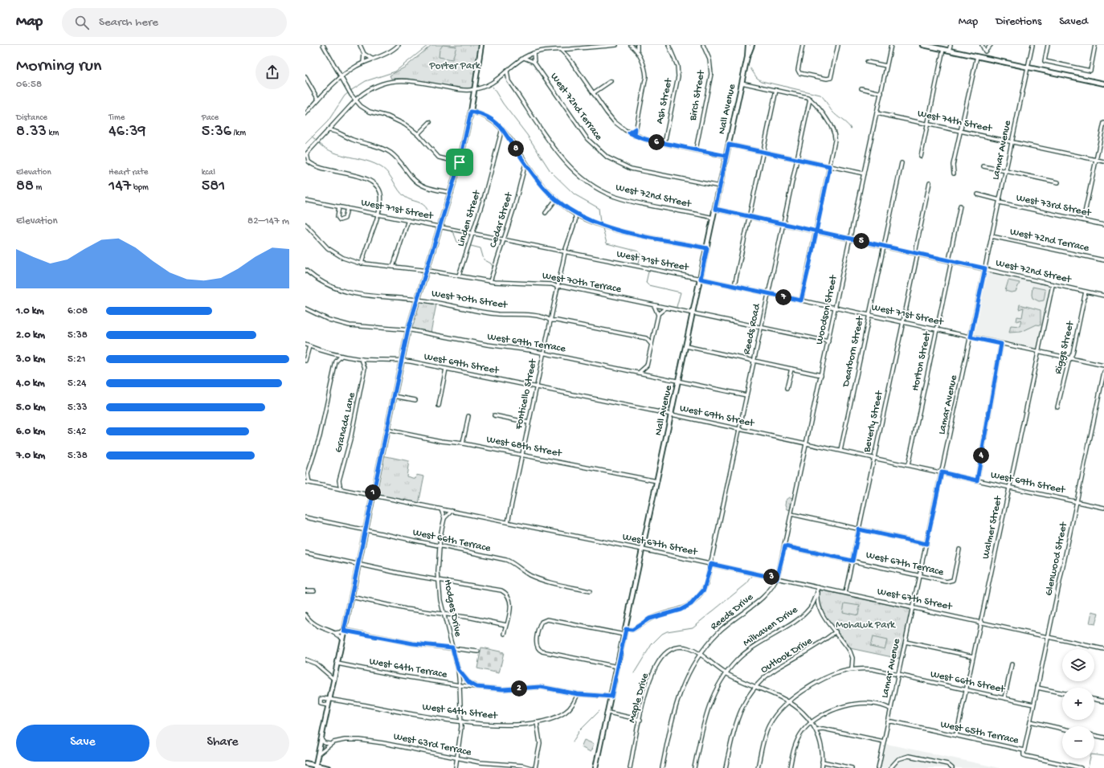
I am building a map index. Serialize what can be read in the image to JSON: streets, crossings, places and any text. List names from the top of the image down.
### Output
{
  "streets": {
    "main road": ["Nall Avenue"],
    "street": [
      "Birch Street",
      "Ash Street",
      "West 72nd Terrace",
      "West 74th Street",
      "Lamar Avenue",
      "West 72nd Street",
      "West 73rd Street",
      "West 71st Street",
      "Linden Street",
      "Cedar Street",
      "West 70th Terrace",
      "West 70th Street",
      "Woodson Street",
      "Reeds Road",
      "West 69th Terrace",
      "Riggs Street",
      "Dearborn Street",
      "Horton Street",
      "West 69th Street",
      "Fonticello Street",
      "Beverly Street",
      "Granada Lane",
      "West 68th Street",
      "Walmer Street",
      "West 66th Terrace",
      "West 67th Street",
      "Glenwood Street",
      "West 67th Terrace",
      "Hodges Drive",
      "Reeds Drive",
      "Milhaven Drive",
      "Outlook Drive",
      "West 64th Terrace",
      "West 66th Street",
      "Maple Drive",
      "West 64th Street",
      "West 65th Terrace",
      "West 63rd Terrace"
    ]
  },
  "crossings": [
    ["West 72nd Terrace", "Nall Avenue"],
    ["West 72nd Terrace", "Lamar Avenue"],
    ["Nall Avenue", "West 72nd Street"],
    ["Nall Avenue", "West 71st Street"],
    ["Nall Avenue", "West 70th Terrace"],
    ["Nall Avenue", "Reeds Road"],
    ["Nall Avenue", "West 69th Terrace"],
    ["Nall Avenue", "West 69th Street"],
    ["Nall Avenue", "West 68th Street"],
    ["Nall Avenue", "West 67th Street"],
    ["Nall Avenue", "West 64th Terrace"],
    ["West 74th Street", "Lamar Avenue"],
    ["West 74th Street", "Woodson Street"],
    ["Lamar Avenue", "West 72nd Street"],
    ["Lamar Avenue", "West 73rd Street"],
    ["Lamar Avenue", "West 71st Street"],
    ["Lamar Avenue", "West 69th Street"],
    ["Lamar Avenue", "West 67th Street"],
    ["Lamar Avenue", "West 67th Terrace"],
    ["Lamar Avenue", "West 66th Street"],
    ["Lamar Avenue", "West 65th Terrace"],
    ["West 72nd Street", "Woodson Street"],
    ["West 72nd Street", "Reeds Road"],
    ["West 72nd Street", "Riggs Street"],
    ["West 72nd Street", "Dearborn Street"],
    ["West 72nd Street", "Horton Street"],
    ["West 72nd Street", "Beverly Street"],
    ["West 72nd Street", "Walmer Street"],
    ["West 71st Street", "Linden Street"],
    ["West 71st Street", "Cedar Street"],
    ["West 71st Street", "Woodson Street"],
    ["West 71st Street", "Reeds Road"],
    ["West 71st Street", "Riggs Street"],
    ["West 71st Street", "Dearborn Street"],
    ["West 71st Street", "Horton Street"],
    ["West 71st Street", "Fonticello Street"],
    ["West 71st Street", "Beverly Street"],
    ["West 71st Street", "Walmer Street"],
    ["Linden Street", "West 70th Terrace"],
    ["Cedar Street", "West 70th Terrace"],
    ["West 70th Terrace", "Woodson Street"],
    ["West 70th Terrace", "Reeds Road"],
    ["West 70th Terrace", "Fonticello Street"],
    ["West 70th Street", "Fonticello Street"],
    ["Woodson Street", "West 69th Street"],
    ["Woodson Street", "West 67th Street"],
    ["Woodson Street", "West 67th Terrace"],
    ["Woodson Street", "Reeds Drive"],
    ["Reeds Road", "West 69th Terrace"],
    ["Reeds Road", "West 69th Street"],
    ["Reeds Road", "West 67th Street"],
    ["West 69th Terrace", "Fonticello Street"],
    ["Dearborn Street", "West 69th Street"],
    ["Horton Street", "West 69th Street"],
    ["West 69th Street", "Fonticello Street"],
    ["West 69th Street", "Beverly Street"],
    ["West 69th Street", "Granada Lane"],
    ["West 69th Street", "Walmer Street"],
    ["West 69th Street", "Glenwood Street"],
    ["Fonticello Street", "West 68th Street"],
    ["Fonticello Street", "West 67th Street"],
    ["Beverly Street", "West 67th Street"],
    ["Beverly Street", "West 67th Terrace"],
    ["Granada Lane", "West 67th Street"],
    ["Walmer Street", "West 67th Street"],
    ["Walmer Street", "West 66th Street"],
    ["Walmer Street", "West 65th Terrace"],
    ["West 66th Terrace", "Hodges Drive"],
    ["West 67th Street", "Glenwood Street"],
    ["West 67th Street", "Reeds Drive"],
    ["West 67th Street", "Milhaven Drive"],
    ["Glenwood Street", "West 66th Street"],
    ["Glenwood Street", "West 65th Terrace"],
    ["Hodges Drive", "West 64th Terrace"],
    ["Hodges Drive", "West 64th Street"],
    ["Hodges Drive", "West 63rd Terrace"],
    ["Reeds Drive", "Maple Drive"],
    ["Milhaven Drive", "Maple Drive"],
    ["Outlook Drive", "Maple Drive"],
    ["West 64th Terrace", "West 64th Street"],
    ["West 66th Street", "Maple Drive"]
  ],
  "parks": ["Porter Park", "Mohawk Park"],
  "page": {
    "header": "Map",
    "search": "Search here",
    "nav": ["Map", "Directions", "Saved"],
    "heading": ["Morning run", "06:58"],
    "stats": [
      ["Distance", "8.33 km"],
      ["Time", "46:39"],
      ["Pace", "5:36 /km"],
      ["Elevation", "88 m"],
      ["Heart rate", "147 bpm"],
      ["kcal", "581"]
    ],
    "pins": [
      "6",
      "8",
      "5",
      "7",
      "4",
      "1",
      "3",
      "2"
    ],
    "chart": ["Elevation", "82–147 m"],
    "list": [
      {
        "name": "1.0 km",
        "note": "6:08"
      },
      {
        "name": "2.0 km",
        "note": "5:38"
      },
      {
        "name": "3.0 km",
        "note": "5:21"
      },
      {
        "name": "4.0 km",
        "note": "5:24"
      },
      {
        "name": "5.0 km",
        "note": "5:33"
      },
      {
        "name": "6.0 km",
        "note": "5:42"
      },
      {
        "name": "7.0 km",
        "note": "5:38"
      }
    ],
    "map_buttons": ["+", "−"],
    "buttons": ["Save", "Share"]
  }
}
